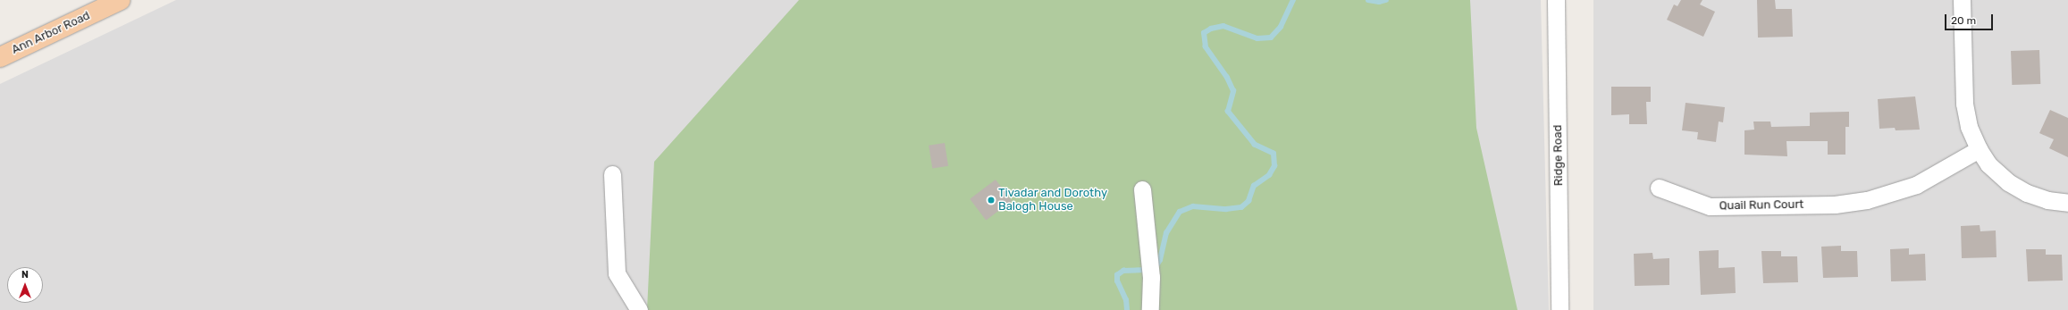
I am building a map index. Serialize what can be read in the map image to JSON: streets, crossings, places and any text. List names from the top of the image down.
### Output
{
  "streets": {
    "main road": ["Ann Arbor Road"],
    "street": ["Ridge Road", "Quail Run Court"]
  },
  "places": ["Tivadar and Dorothy Balogh House"],
  "scale_bar": "20 m",
  "north": "top"
}
